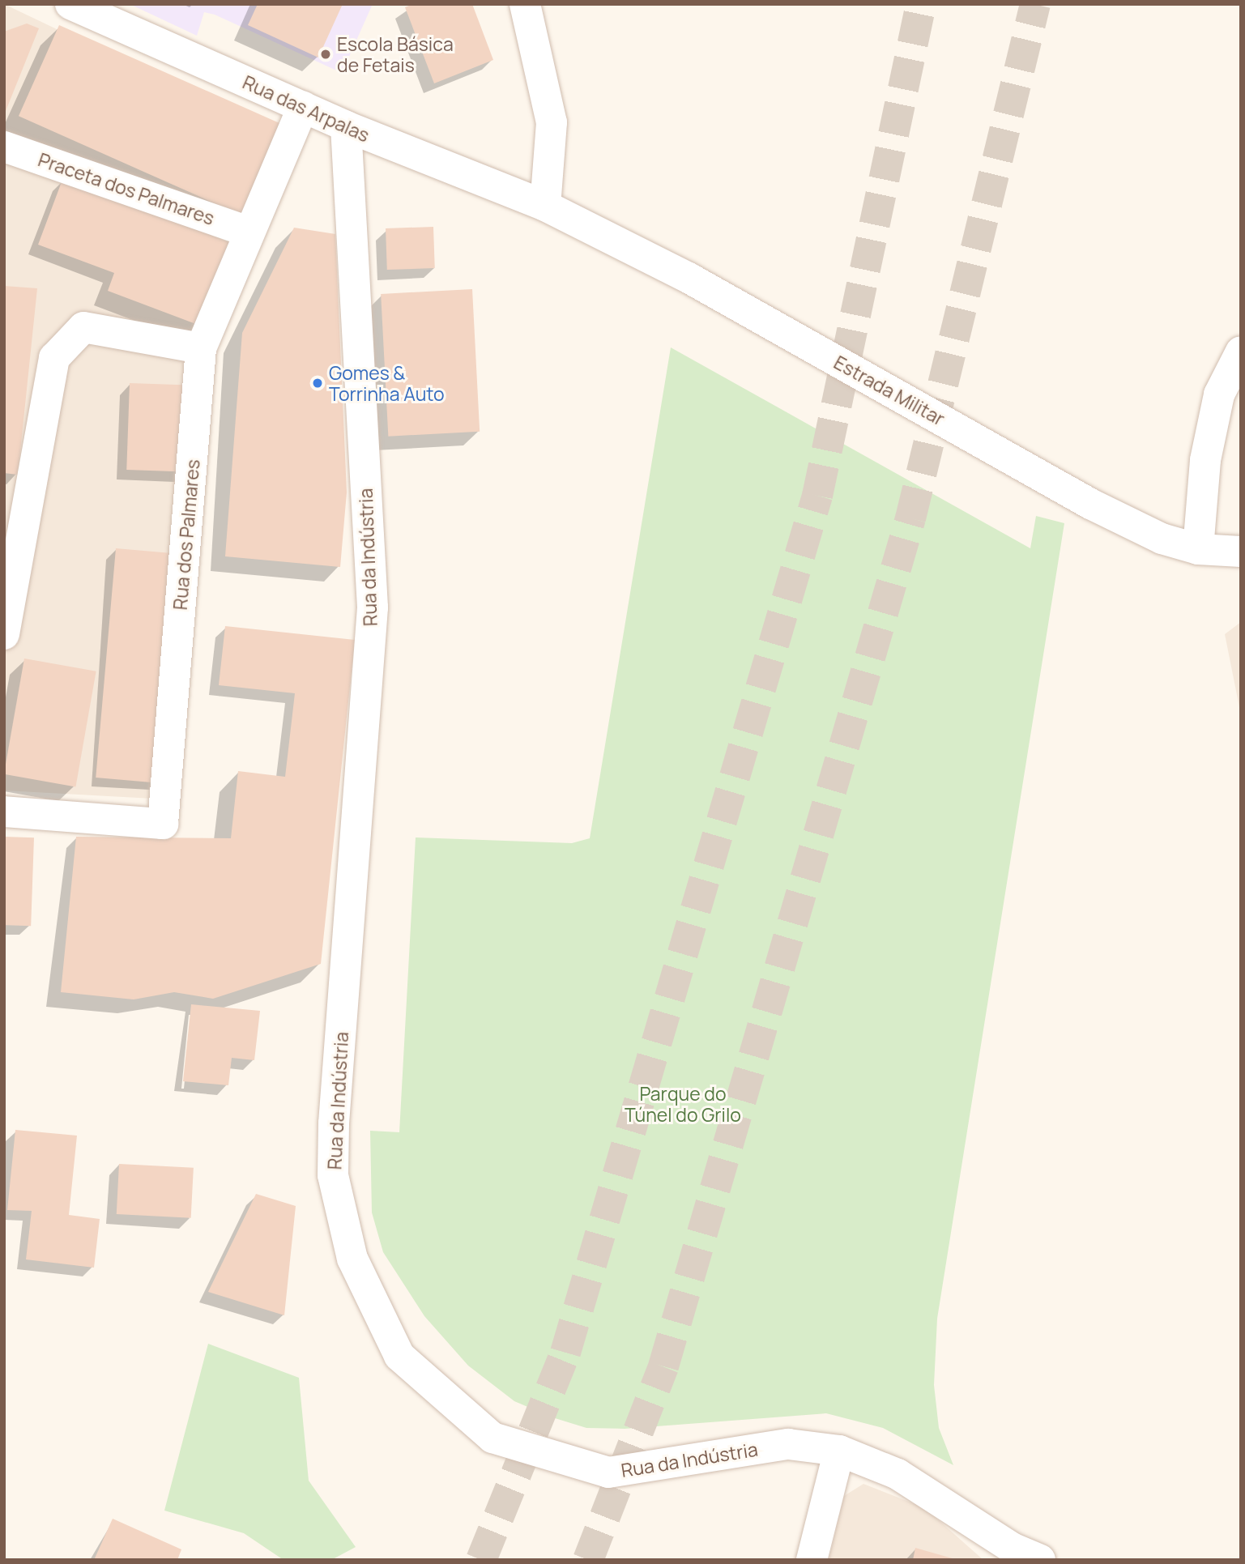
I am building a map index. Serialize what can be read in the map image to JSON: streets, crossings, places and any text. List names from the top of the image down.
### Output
{
  "streets": {
    "street": [
      "Rua das Arpalas",
      "Praceta dos Palmares",
      "Estrada Militar",
      "Rua dos Palmares",
      "Rua da Indústria"
    ]
  },
  "crossings": [
    ["Rua das Arpalas", "Estrada Militar"],
    ["Rua das Arpalas", "Rua dos Palmares"],
    ["Rua das Arpalas", "Rua da Indústria"],
    ["Praceta dos Palmares", "Rua dos Palmares"]
  ],
  "parks": ["Parque do Túnel do Grilo"],
  "places": ["Escola Básica de Fetais", "Gomes & Torrinha Auto"]
}
